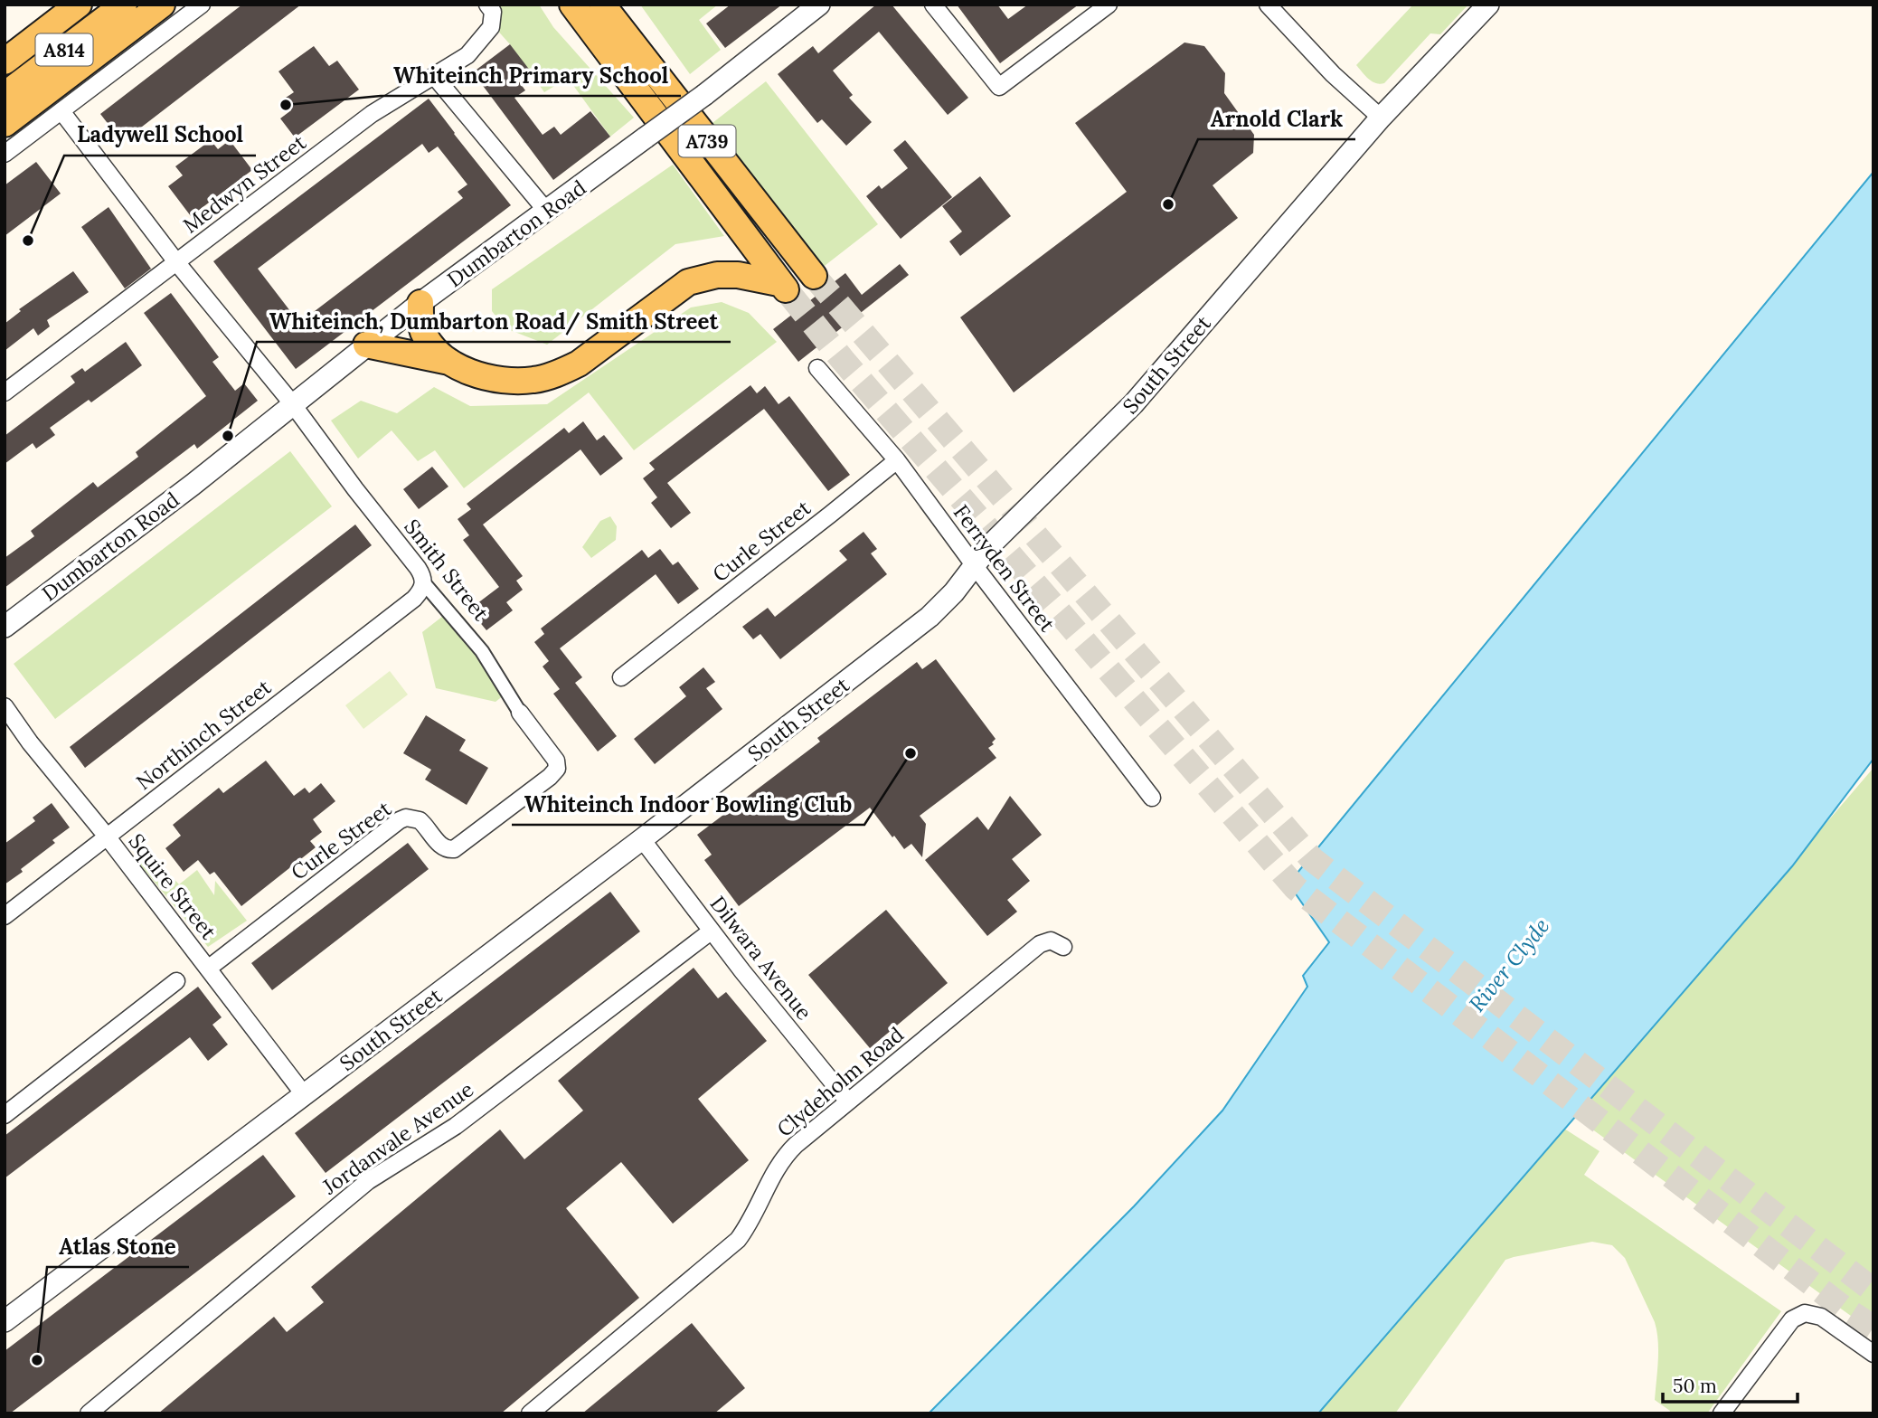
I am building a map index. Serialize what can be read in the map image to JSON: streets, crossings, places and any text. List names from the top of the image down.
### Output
{
  "streets": {
    "main road": ["A814", "A739"],
    "street": [
      "Medwyn Street",
      "Dumbarton Road",
      "South Street",
      "Curle Street",
      "Ferryden Street",
      "Smith Street",
      "Northinch Street",
      "Squire Street",
      "Dilwara Avenue",
      "Clydeholm Road",
      "Jordanvale Avenue"
    ]
  },
  "crossings": [
    ["Medwyn Street", "Smith Street"],
    ["Dumbarton Road", "Smith Street"],
    ["South Street", "Ferryden Street"],
    ["South Street", "Squire Street"],
    ["South Street", "Dilwara Avenue"],
    ["Curle Street", "Ferryden Street"],
    ["Curle Street", "Smith Street"],
    ["Curle Street", "Squire Street"],
    ["Smith Street", "Northinch Street"],
    ["Northinch Street", "Squire Street"],
    ["Dilwara Avenue", "Clydeholm Road"],
    ["Dilwara Avenue", "Jordanvale Avenue"]
  ],
  "water": ["River Clyde"],
  "places": [
    "Whiteinch Primary School",
    "Arnold Clark",
    "Ladywell School",
    "Whiteinch, Dumbarton Road/ Smith Street",
    "Whiteinch Indoor Bowling Club",
    "Atlas Stone"
  ],
  "scale_bar": "50 m"
}
